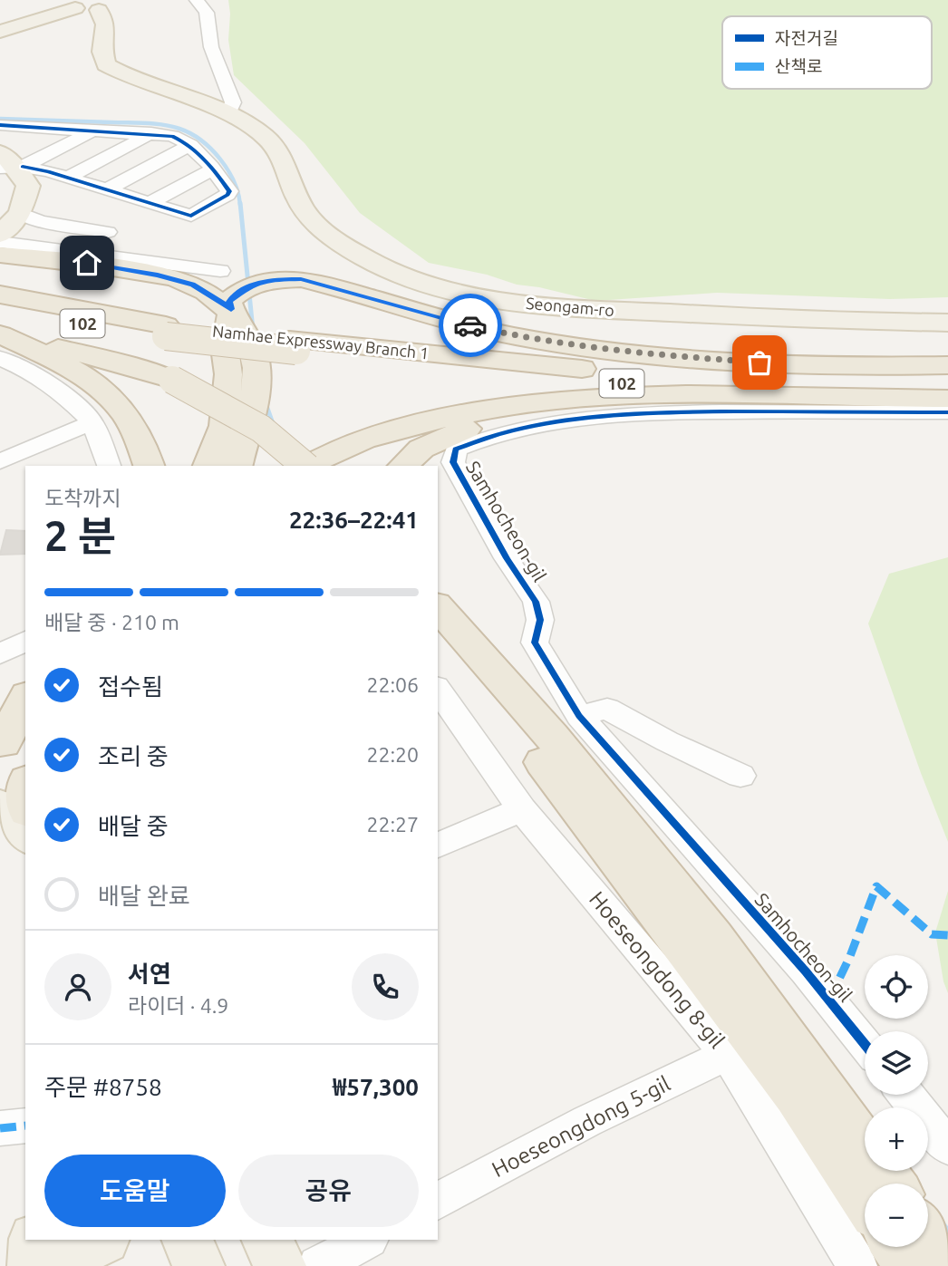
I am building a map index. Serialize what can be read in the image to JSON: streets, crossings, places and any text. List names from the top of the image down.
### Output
{
  "streets": {
    "highway": ["102", "Namhae Expressway Branch 1"],
    "main road": ["Seongam-ro"],
    "street": ["Samhocheon-gil", "Hoeseongdong 8-gil", "Hoeseongdong 5-gil"]
  },
  "crossings": [
    ["Hoeseongdong 8-gil", "Hoeseongdong 5-gil"]
  ],
  "legend": ["자전거길", "산책로"],
  "page": {
    "heading": ["2 분", "도착까지", "22:36–22:41"],
    "panel": [
      "서연",
      "라이더 · 4.9",
      "주문 #8758",
      "₩57,300"
    ],
    "bar": "배달 중 · 210 m",
    "list": [
      ["접수됨", "22:06"],
      ["조리 중", "22:20"],
      ["배달 중", "22:27"],
      "배달 완료"
    ],
    "map_buttons": ["+", "−"],
    "buttons": ["도움말", "공유"]
  }
}
